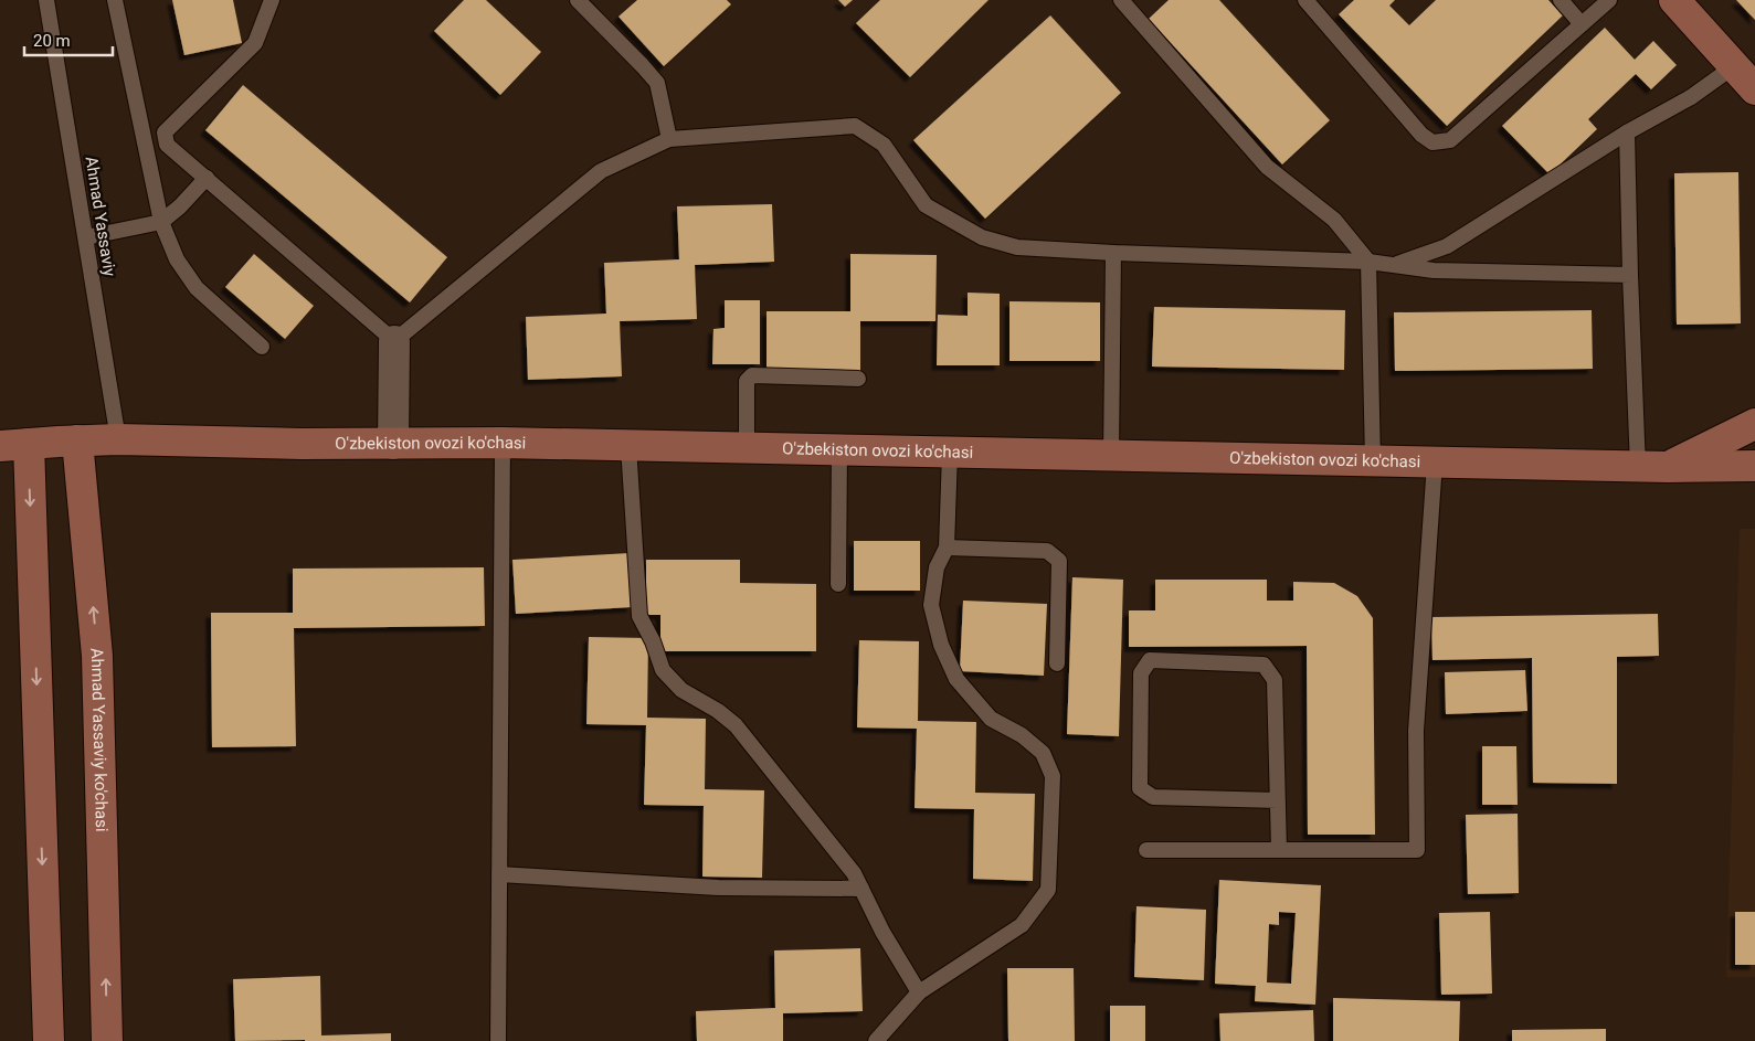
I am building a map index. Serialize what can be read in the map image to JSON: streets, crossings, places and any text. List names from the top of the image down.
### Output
{
  "streets": {
    "main road": ["O'zbekiston ovozi ko'chasi", "Ahmad Yassaviy ko'chasi"],
    "lane": ["Ahmad Yassaviy"]
  },
  "crossings": [
    ["Ahmad Yassaviy", "O'zbekiston ovozi ko'chasi"],
    ["O'zbekiston ovozi ko'chasi", "Ahmad Yassaviy ko'chasi"]
  ],
  "scale_bar": "20 m"
}
